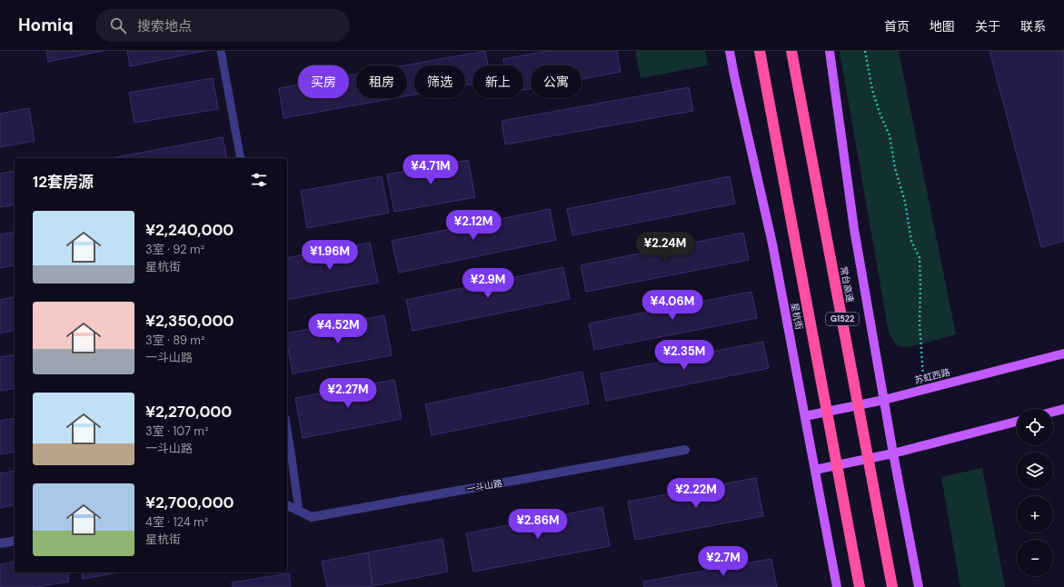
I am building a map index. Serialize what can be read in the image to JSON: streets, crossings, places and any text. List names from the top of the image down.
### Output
{
  "streets": {
    "highway": ["常台高速", "G1522"],
    "main road": ["星杭街", "苏虹西路"],
    "street": ["一斗山路"]
  },
  "crossings": [
    ["星杭街", "苏虹西路"]
  ],
  "page": {
    "header": "Homiq",
    "search": "搜索地点",
    "nav": [
      "首页",
      "地图",
      "关于",
      "联系"
    ],
    "chip": [
      "买房",
      "租房",
      "筛选",
      "新上",
      "公寓"
    ],
    "price": [
      "¥4.71M",
      "¥2.12M",
      "¥2.24M",
      "¥1.96M",
      "¥2.9M",
      "¥4.06M",
      "¥4.52M",
      "¥2.35M",
      "¥2.27M",
      "¥2.22M",
      "¥2.86M",
      "¥2.7M"
    ],
    "heading": "12套房源",
    "list": [
      {
        "name": "¥2,240,000",
        "note": "3室 · 92 m² · 星杭街"
      },
      {
        "name": "¥2,350,000",
        "note": "3室 · 89 m² · 一斗山路"
      },
      {
        "name": "¥2,270,000",
        "note": "3室 · 107 m² · 一斗山路"
      },
      {
        "name": "¥2,700,000",
        "note": "4室 · 124 m² · 星杭街"
      }
    ],
    "map_buttons": ["+", "−"]
  }
}
